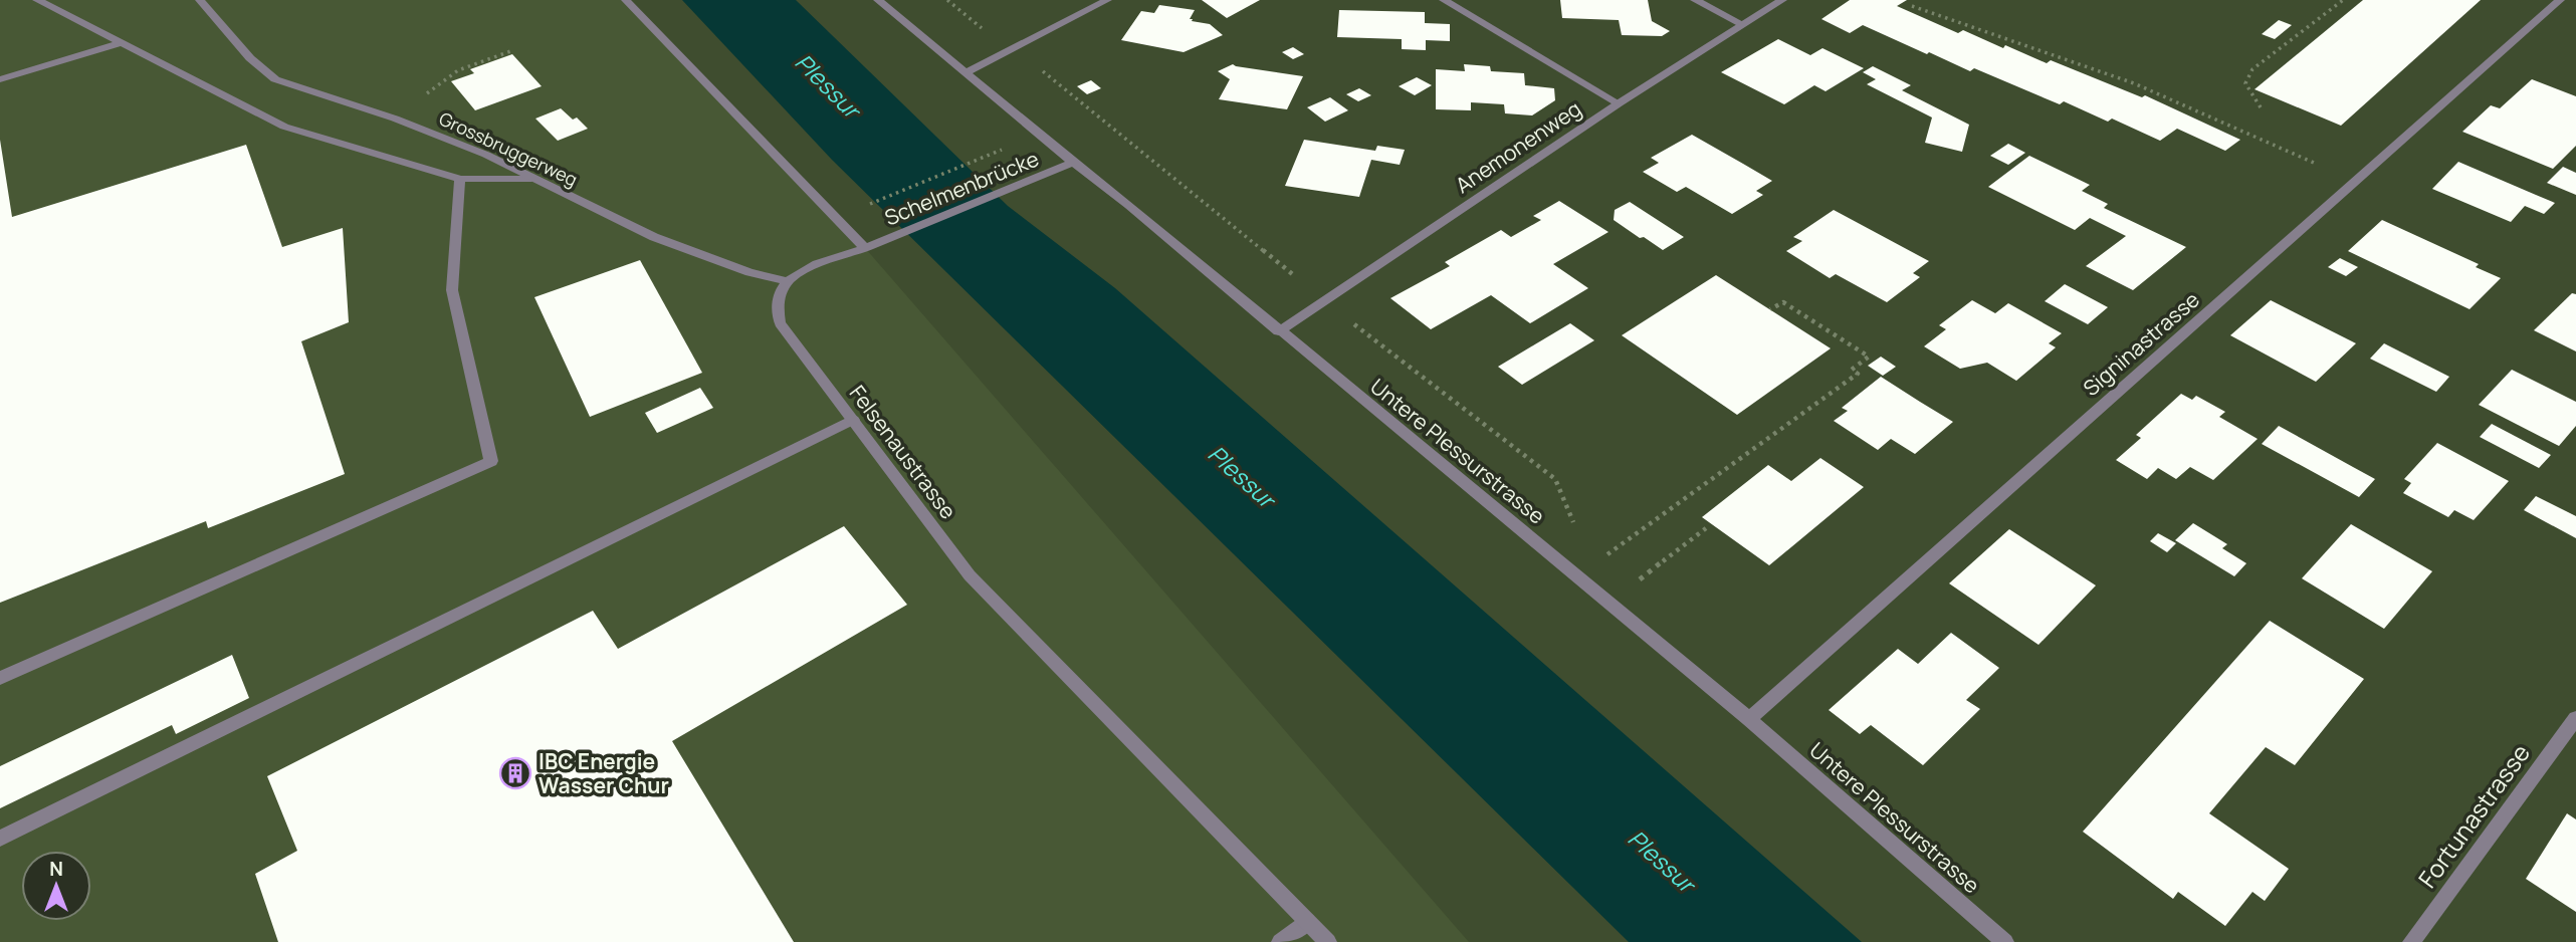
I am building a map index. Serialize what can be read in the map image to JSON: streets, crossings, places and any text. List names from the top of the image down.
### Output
{
  "streets": {
    "street": [
      "Anemonenweg",
      "Grossbruggerweg",
      "Schelmenbrücke",
      "Signinastrasse",
      "Untere Plessurstrasse",
      "Felsenaustrasse",
      "Fortunastrasse"
    ]
  },
  "crossings": [
    ["Anemonenweg", "Untere Plessurstrasse"],
    ["Grossbruggerweg", "Felsenaustrasse"],
    ["Schelmenbrücke", "Untere Plessurstrasse"],
    ["Signinastrasse", "Untere Plessurstrasse"]
  ],
  "water": ["Plessur"],
  "places": {
    "building": ["IBC Energie Wasser Chur"]
  },
  "north": "top"
}
